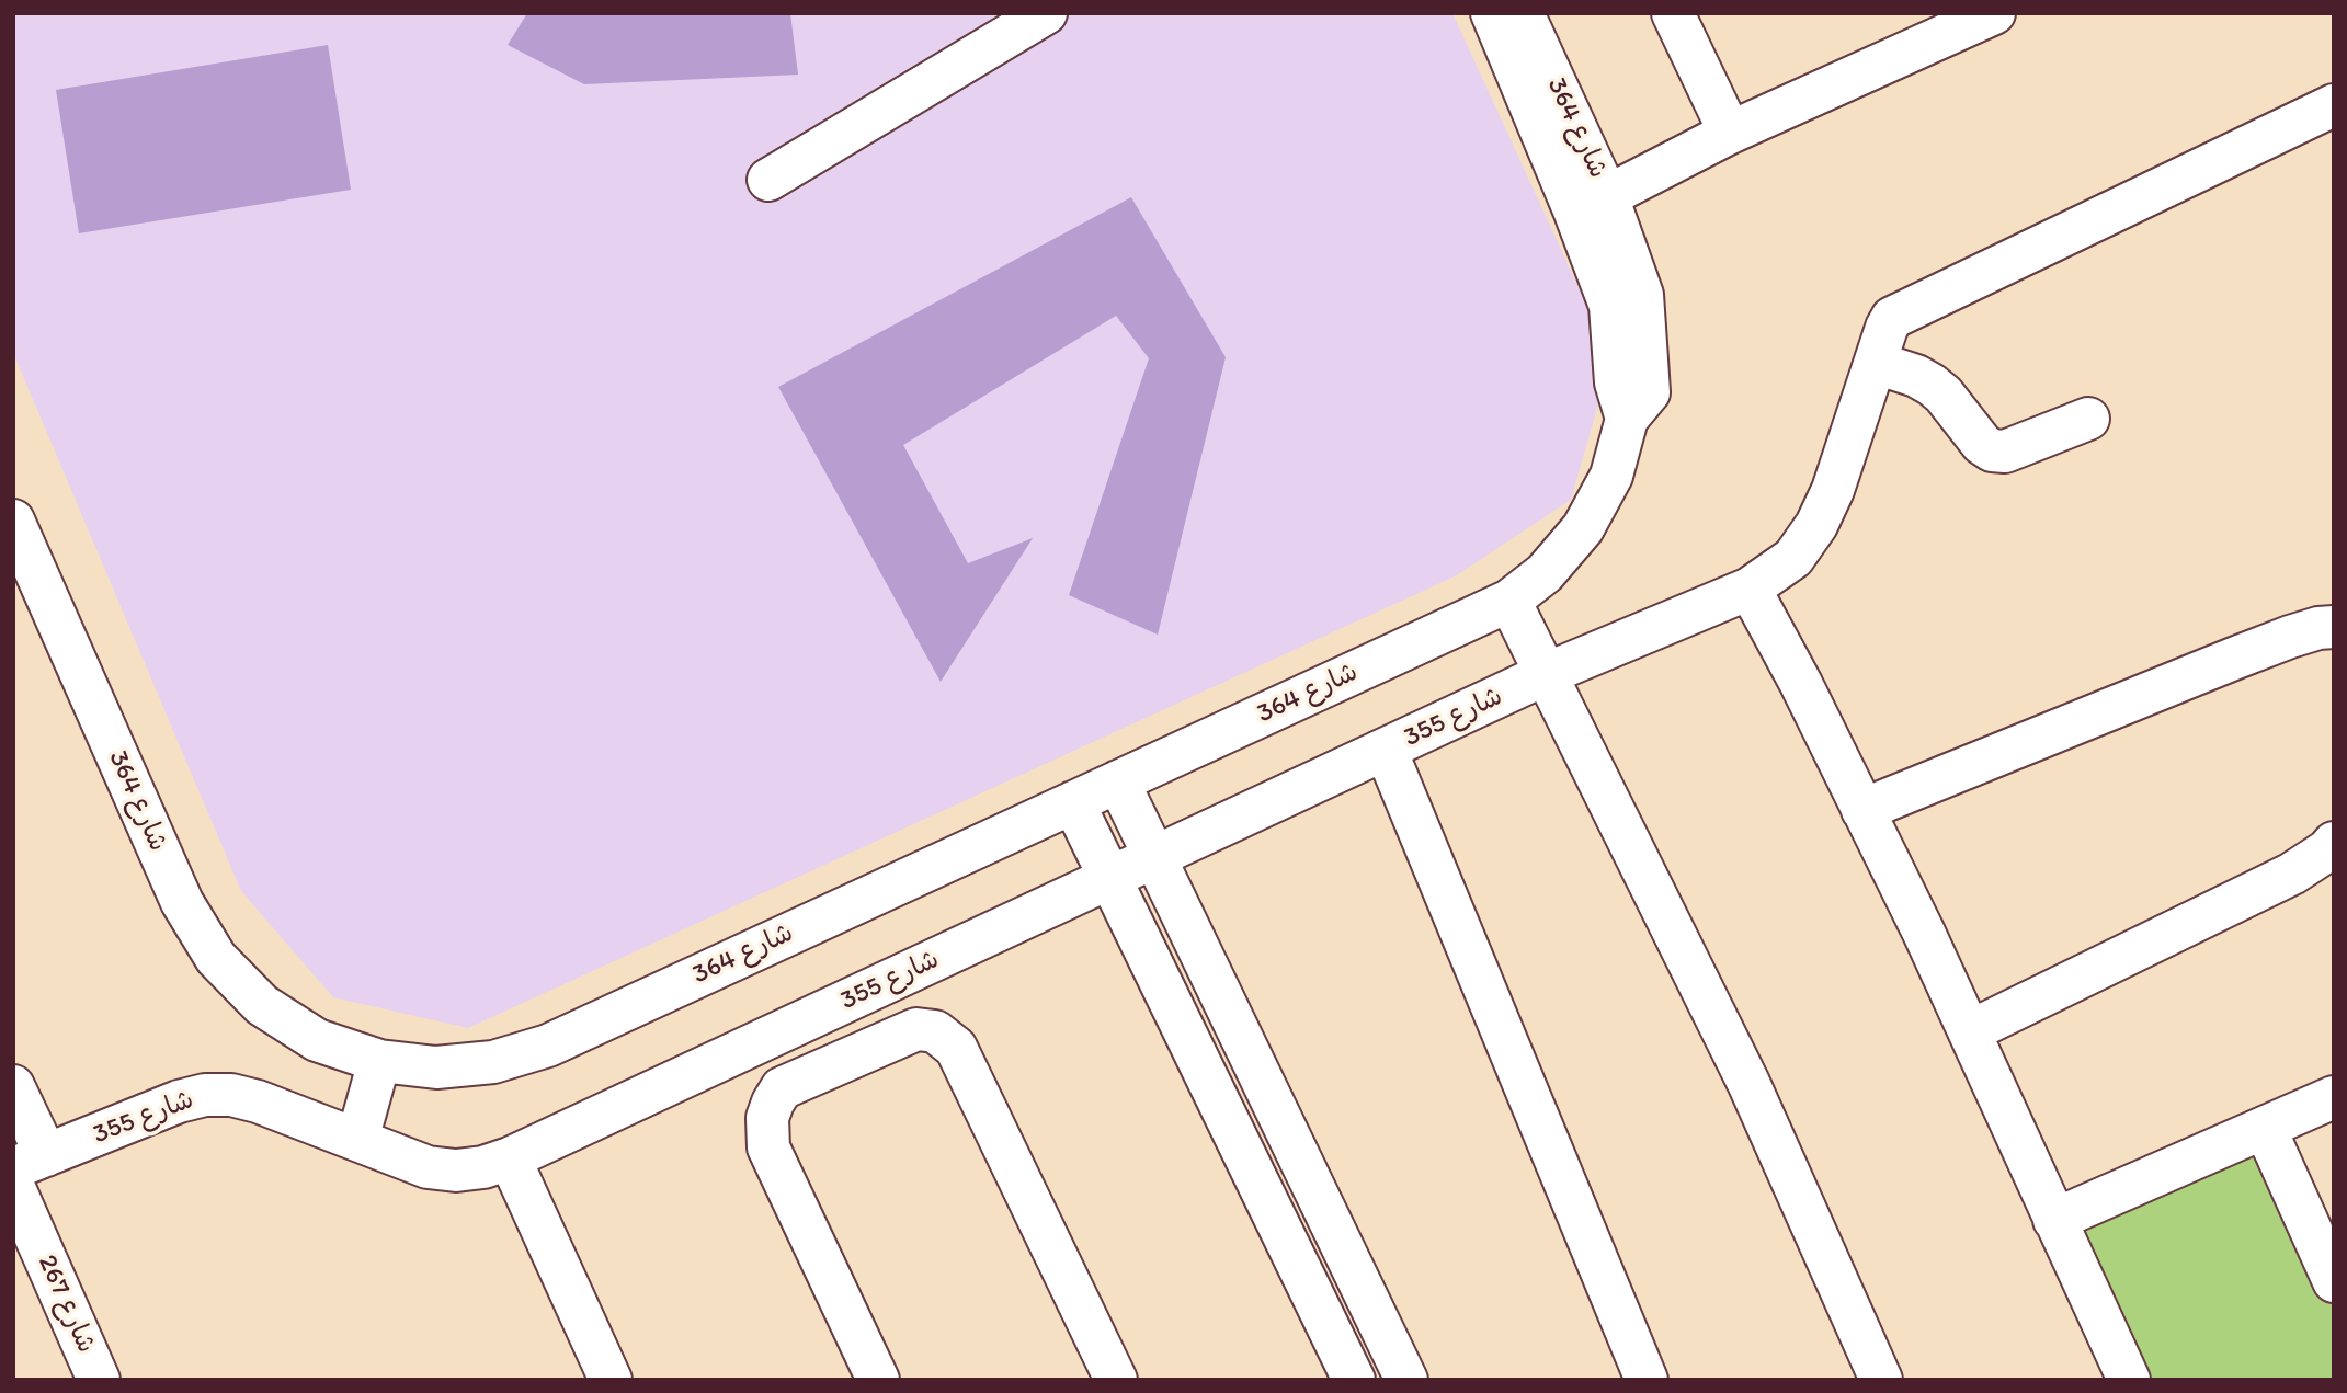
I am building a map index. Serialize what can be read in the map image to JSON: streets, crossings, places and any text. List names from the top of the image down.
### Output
{
  "streets": {
    "street": ["شارع 364", "شارع 355", "شارع 267"]
  }
}
